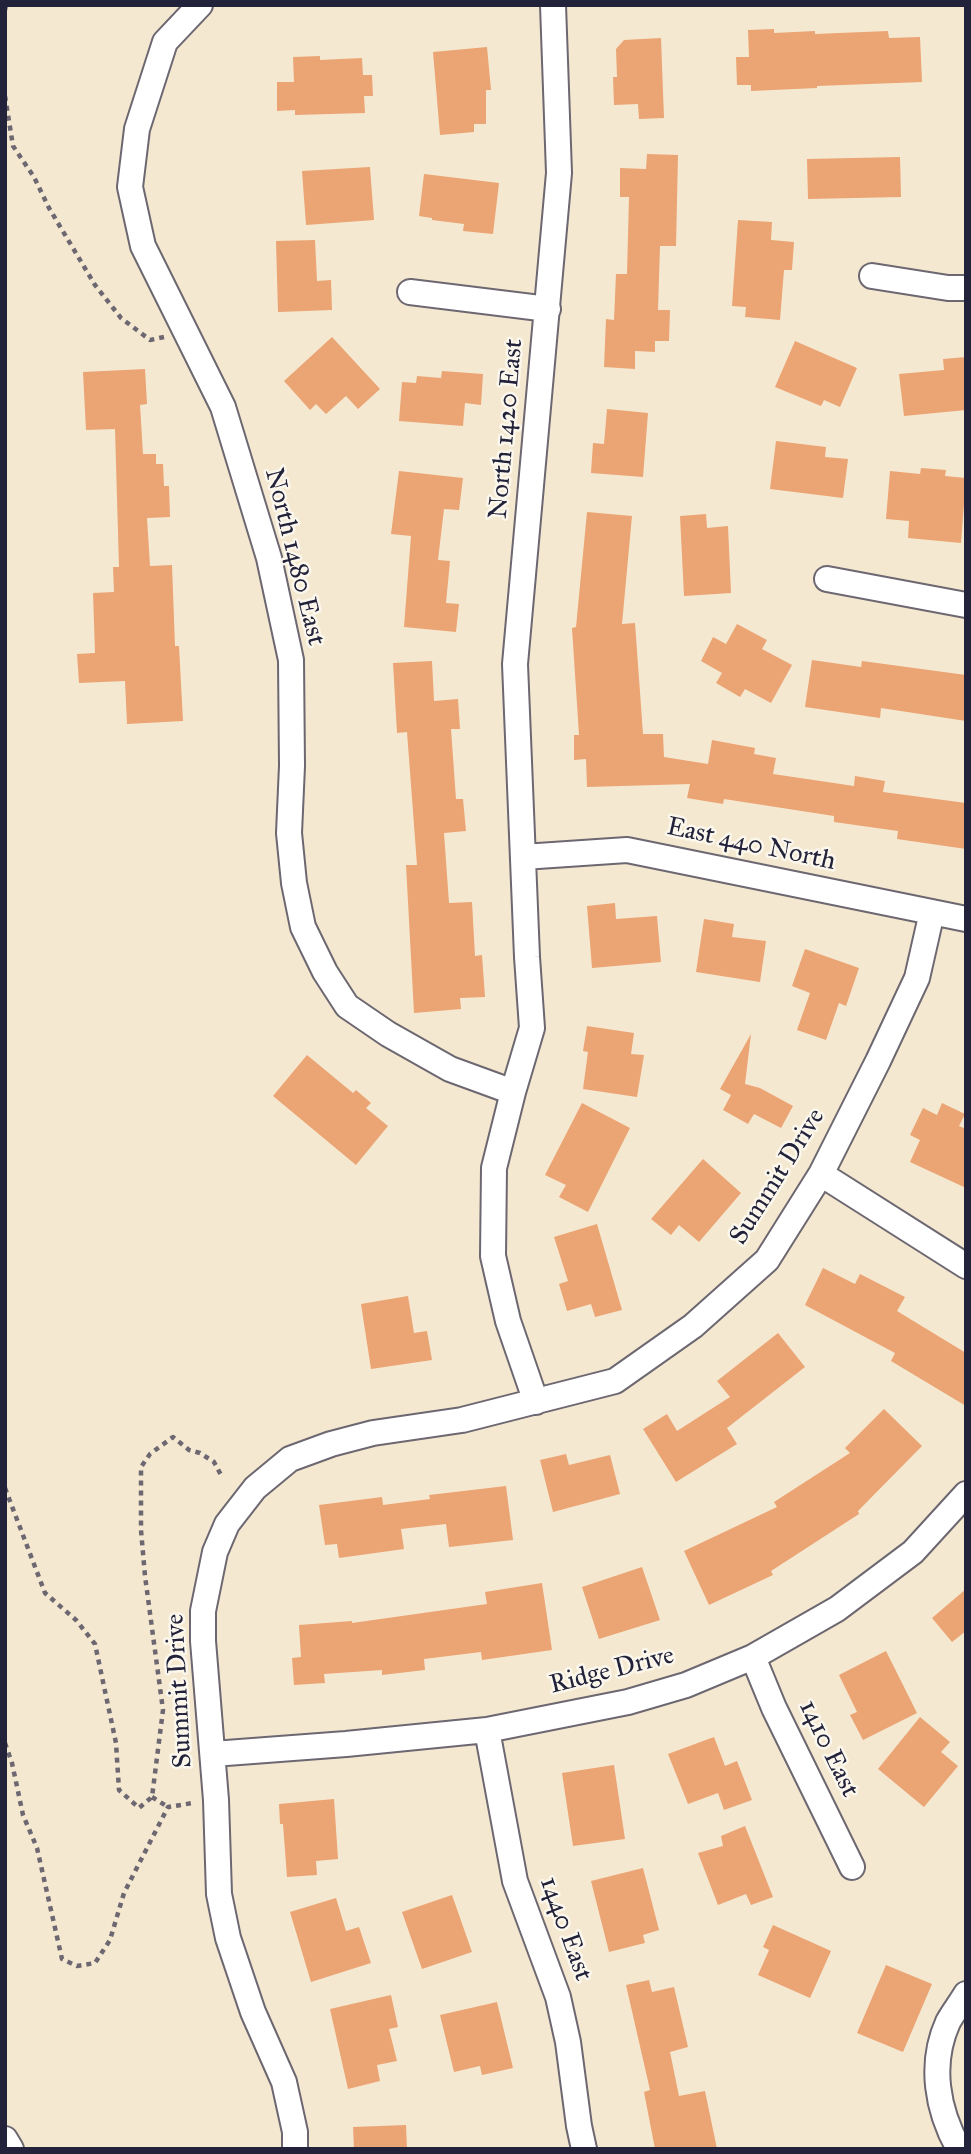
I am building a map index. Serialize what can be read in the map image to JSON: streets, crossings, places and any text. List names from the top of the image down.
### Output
{
  "streets": {
    "street": [
      "North 1420 East",
      "North 1480 East",
      "East 440 North",
      "Summit Drive",
      "Ridge Drive",
      "1410 East",
      "1440 East"
    ]
  },
  "crossings": [
    ["North 1420 East", "East 440 North"],
    ["East 440 North", "Summit Drive"],
    ["Summit Drive", "Ridge Drive"],
    ["Ridge Drive", "1410 East"],
    ["Ridge Drive", "1440 East"]
  ]
}
